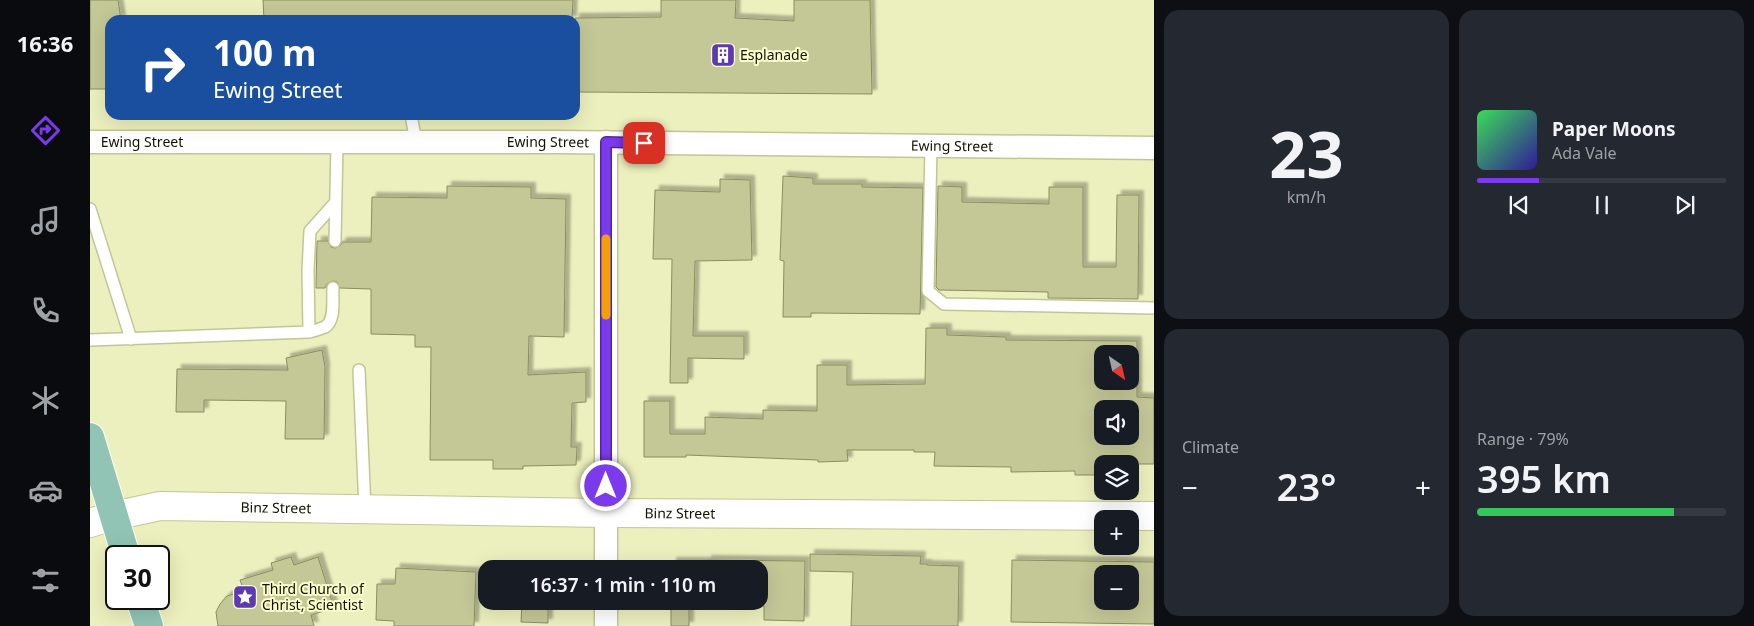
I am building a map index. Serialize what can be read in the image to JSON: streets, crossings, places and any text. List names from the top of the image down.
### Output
{
  "streets": {
    "main road": ["Binz Street"],
    "street": ["Ewing Street"]
  },
  "places": {
    "building": ["Esplanade"],
    "place": ["Third Church of Christ, Scientist"]
  },
  "north": "bottom right",
  "page": {
    "tabs": "16:36",
    "tile": [
      ["23", "km/h"],
      "Climate",
      ["Range · 79%", "395 km"]
    ],
    "turn": ["100 m", "Ewing Street"],
    "song": ["Paper Moons", "Ada Vale"],
    "map_buttons": ["+", "−"],
    "heat": ["−", "23°", "+"],
    "limit": "30",
    "trip": "16:37 · 1 min · 110 m"
  }
}
